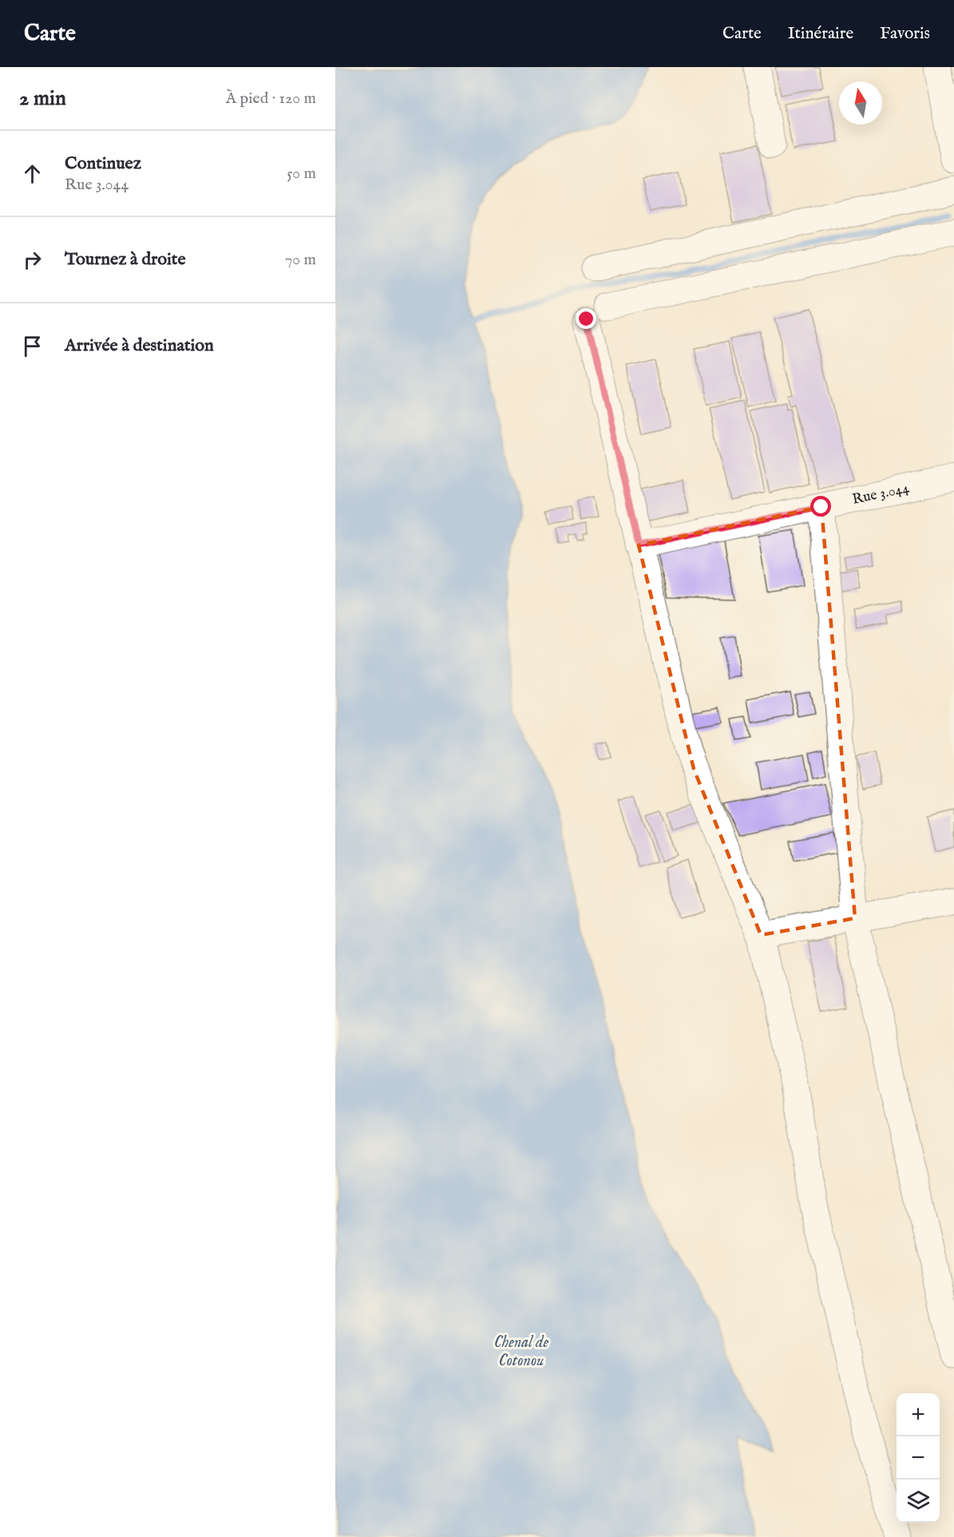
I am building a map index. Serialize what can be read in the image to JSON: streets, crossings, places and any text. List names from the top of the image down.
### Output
{
  "streets": {
    "street": ["Rue 3.044"]
  },
  "water": ["Chenal de Cotonou"],
  "north": "top",
  "page": {
    "header": "Carte",
    "nav": ["Carte", "Itinéraire", "Favoris"],
    "heading": ["2 min", "À pied · 120 m"],
    "list": [
      ["Continuez", "Rue 3.044", "50 m"],
      ["Tournez à droite", "70 m"],
      "Arrivée à destination"
    ],
    "map_buttons": ["+", "−"]
  }
}
